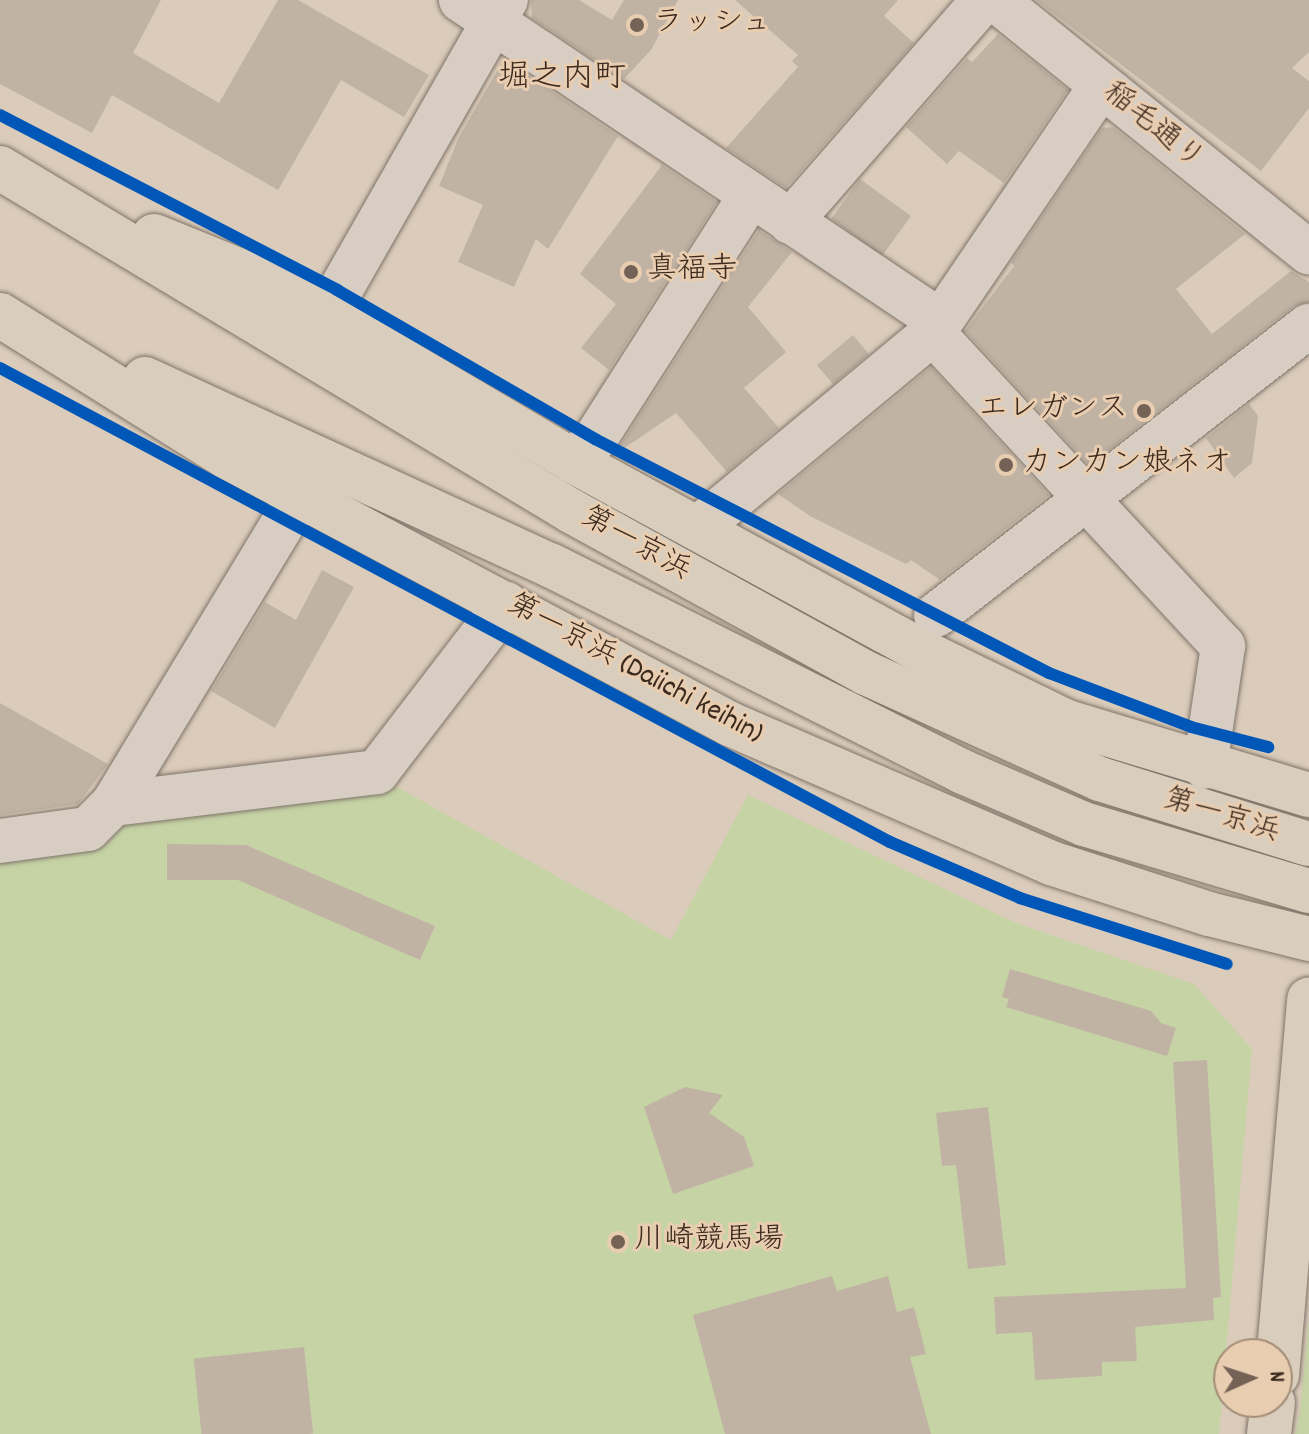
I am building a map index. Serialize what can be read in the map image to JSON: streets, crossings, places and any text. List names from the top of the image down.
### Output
{
  "streets": {
    "highway": ["第一京浜", "第一京浜 (Daiichi keihin)"],
    "street": ["稲毛通り"]
  },
  "crossings": [
    ["第一京浜", "第一京浜 (Daiichi keihin)"]
  ],
  "districts": ["堀之内町"],
  "places": [
    "ラッシュ",
    "真福寺",
    "エレガンス",
    "カンカン娘ネオ",
    "川崎競馬場"
  ],
  "north": "right"
}
